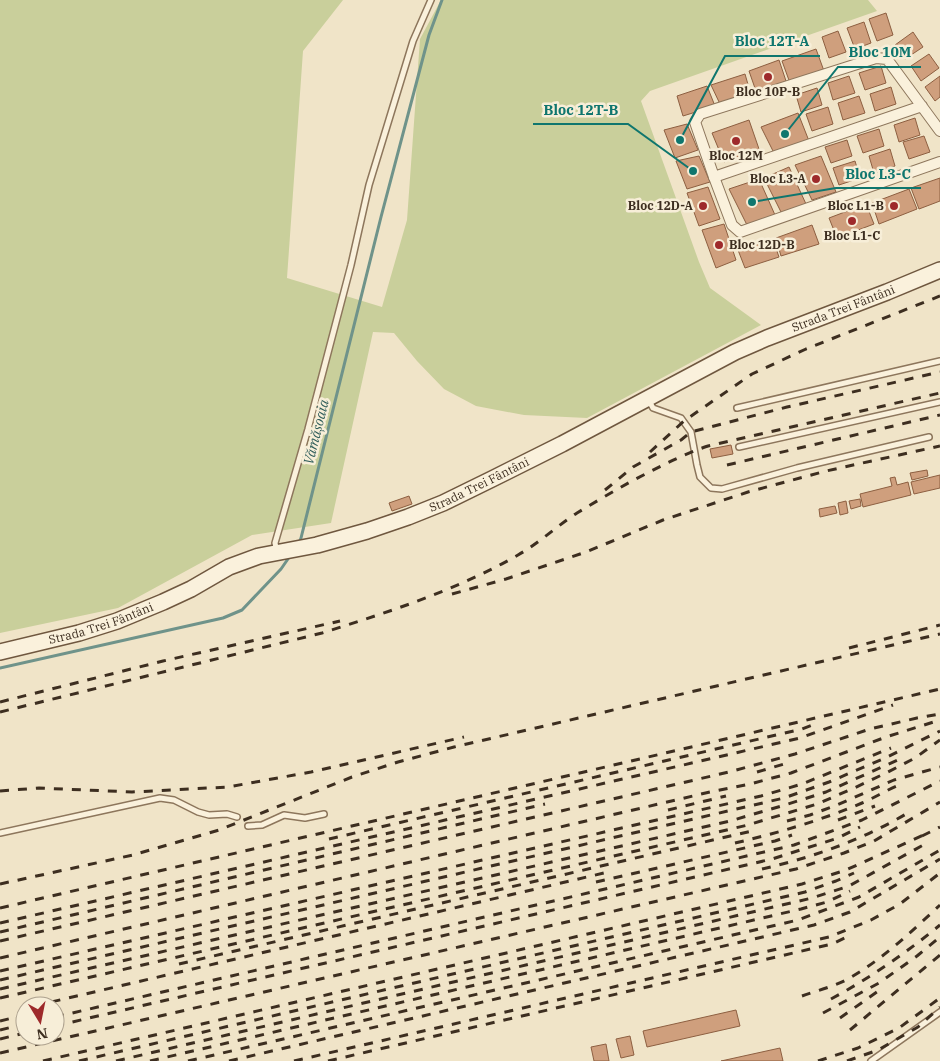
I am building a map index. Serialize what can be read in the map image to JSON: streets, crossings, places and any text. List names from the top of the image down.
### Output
{
  "streets": {
    "main road": ["Strada Trei Fântâni"]
  },
  "water": ["Vămășoaia"],
  "places": [
    "Bloc 10P-B",
    "Bloc 10M",
    "Bloc 12T-A",
    "Bloc 12M",
    "Bloc 12T-B",
    "Bloc L3-A",
    "Bloc L3-C",
    "Bloc 12D-A",
    "Bloc L1-B",
    "Bloc L1-C",
    "Bloc 12D-B"
  ],
  "north": "bottom"
}
